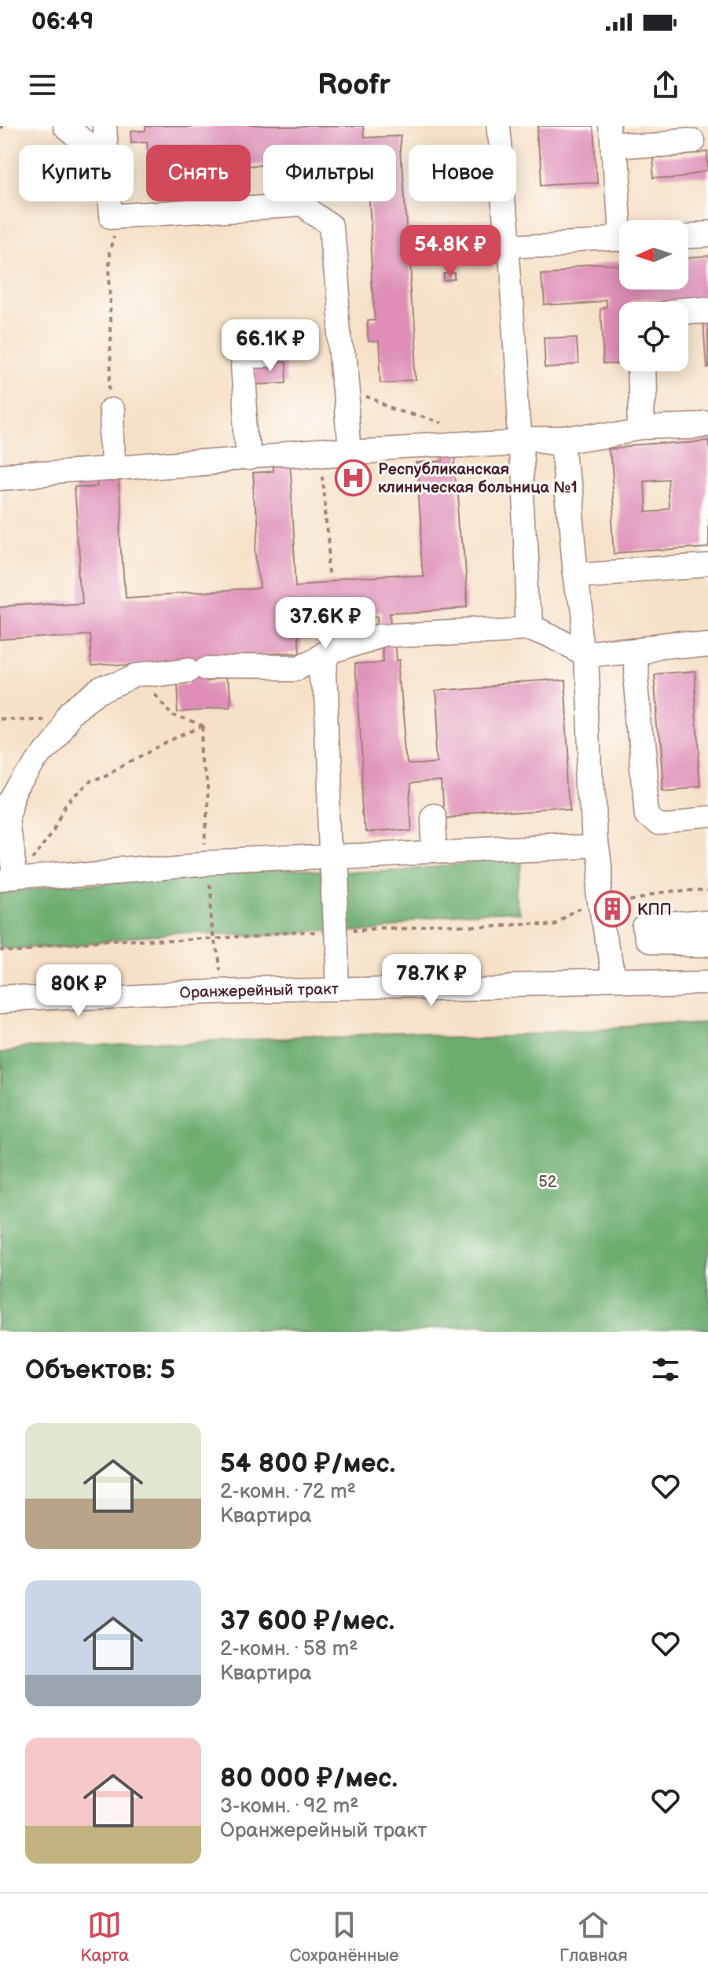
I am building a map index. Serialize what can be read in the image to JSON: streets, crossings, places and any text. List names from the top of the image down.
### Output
{
  "streets": {
    "street": ["Оранжерейный тракт"]
  },
  "parks": ["52"],
  "places": {
    "hospital": ["Республиканская клиническая больница №1"],
    "building": ["КПП"]
  },
  "north": "left",
  "page": {
    "status": "06:49",
    "header": "Roofr",
    "chip": [
      "Купить",
      "Снять",
      "Фильтры",
      "Новое"
    ],
    "price": [
      "54.8K ₽",
      "66.1K ₽",
      "37.6K ₽",
      "78.7K ₽",
      "80K ₽"
    ],
    "heading": "Объектов: 5",
    "list": [
      {
        "name": "54 800 ₽/мес.",
        "note": "2-комн. · 72 m² · Квартира"
      },
      {
        "name": "37 600 ₽/мес.",
        "note": "2-комн. · 58 m² · Квартира"
      },
      {
        "name": "80 000 ₽/мес.",
        "note": "3-комн. · 92 m² · Оранжерейный тракт"
      }
    ],
    "tabs": ["Карта", "Сохранённые", "Главная"]
  }
}
